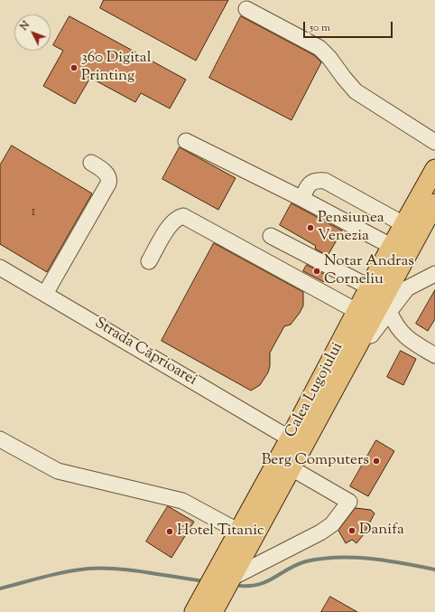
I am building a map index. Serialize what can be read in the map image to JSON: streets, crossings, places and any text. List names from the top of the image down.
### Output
{
  "streets": {
    "main road": ["Calea Lugojului"],
    "street": ["Strada Căprioarei"]
  },
  "crossings": [
    ["Strada Căprioarei", "Calea Lugojului"]
  ],
  "places": [
    "360 Digital Printing",
    "Pensiunea Venezia",
    "Notar Andras Corneliu",
    "Berg Computers",
    "Danifa",
    "Hotel Titanic"
  ],
  "house_numbers": ["1"],
  "scale_bar": "50 m",
  "north": "top left"
}
